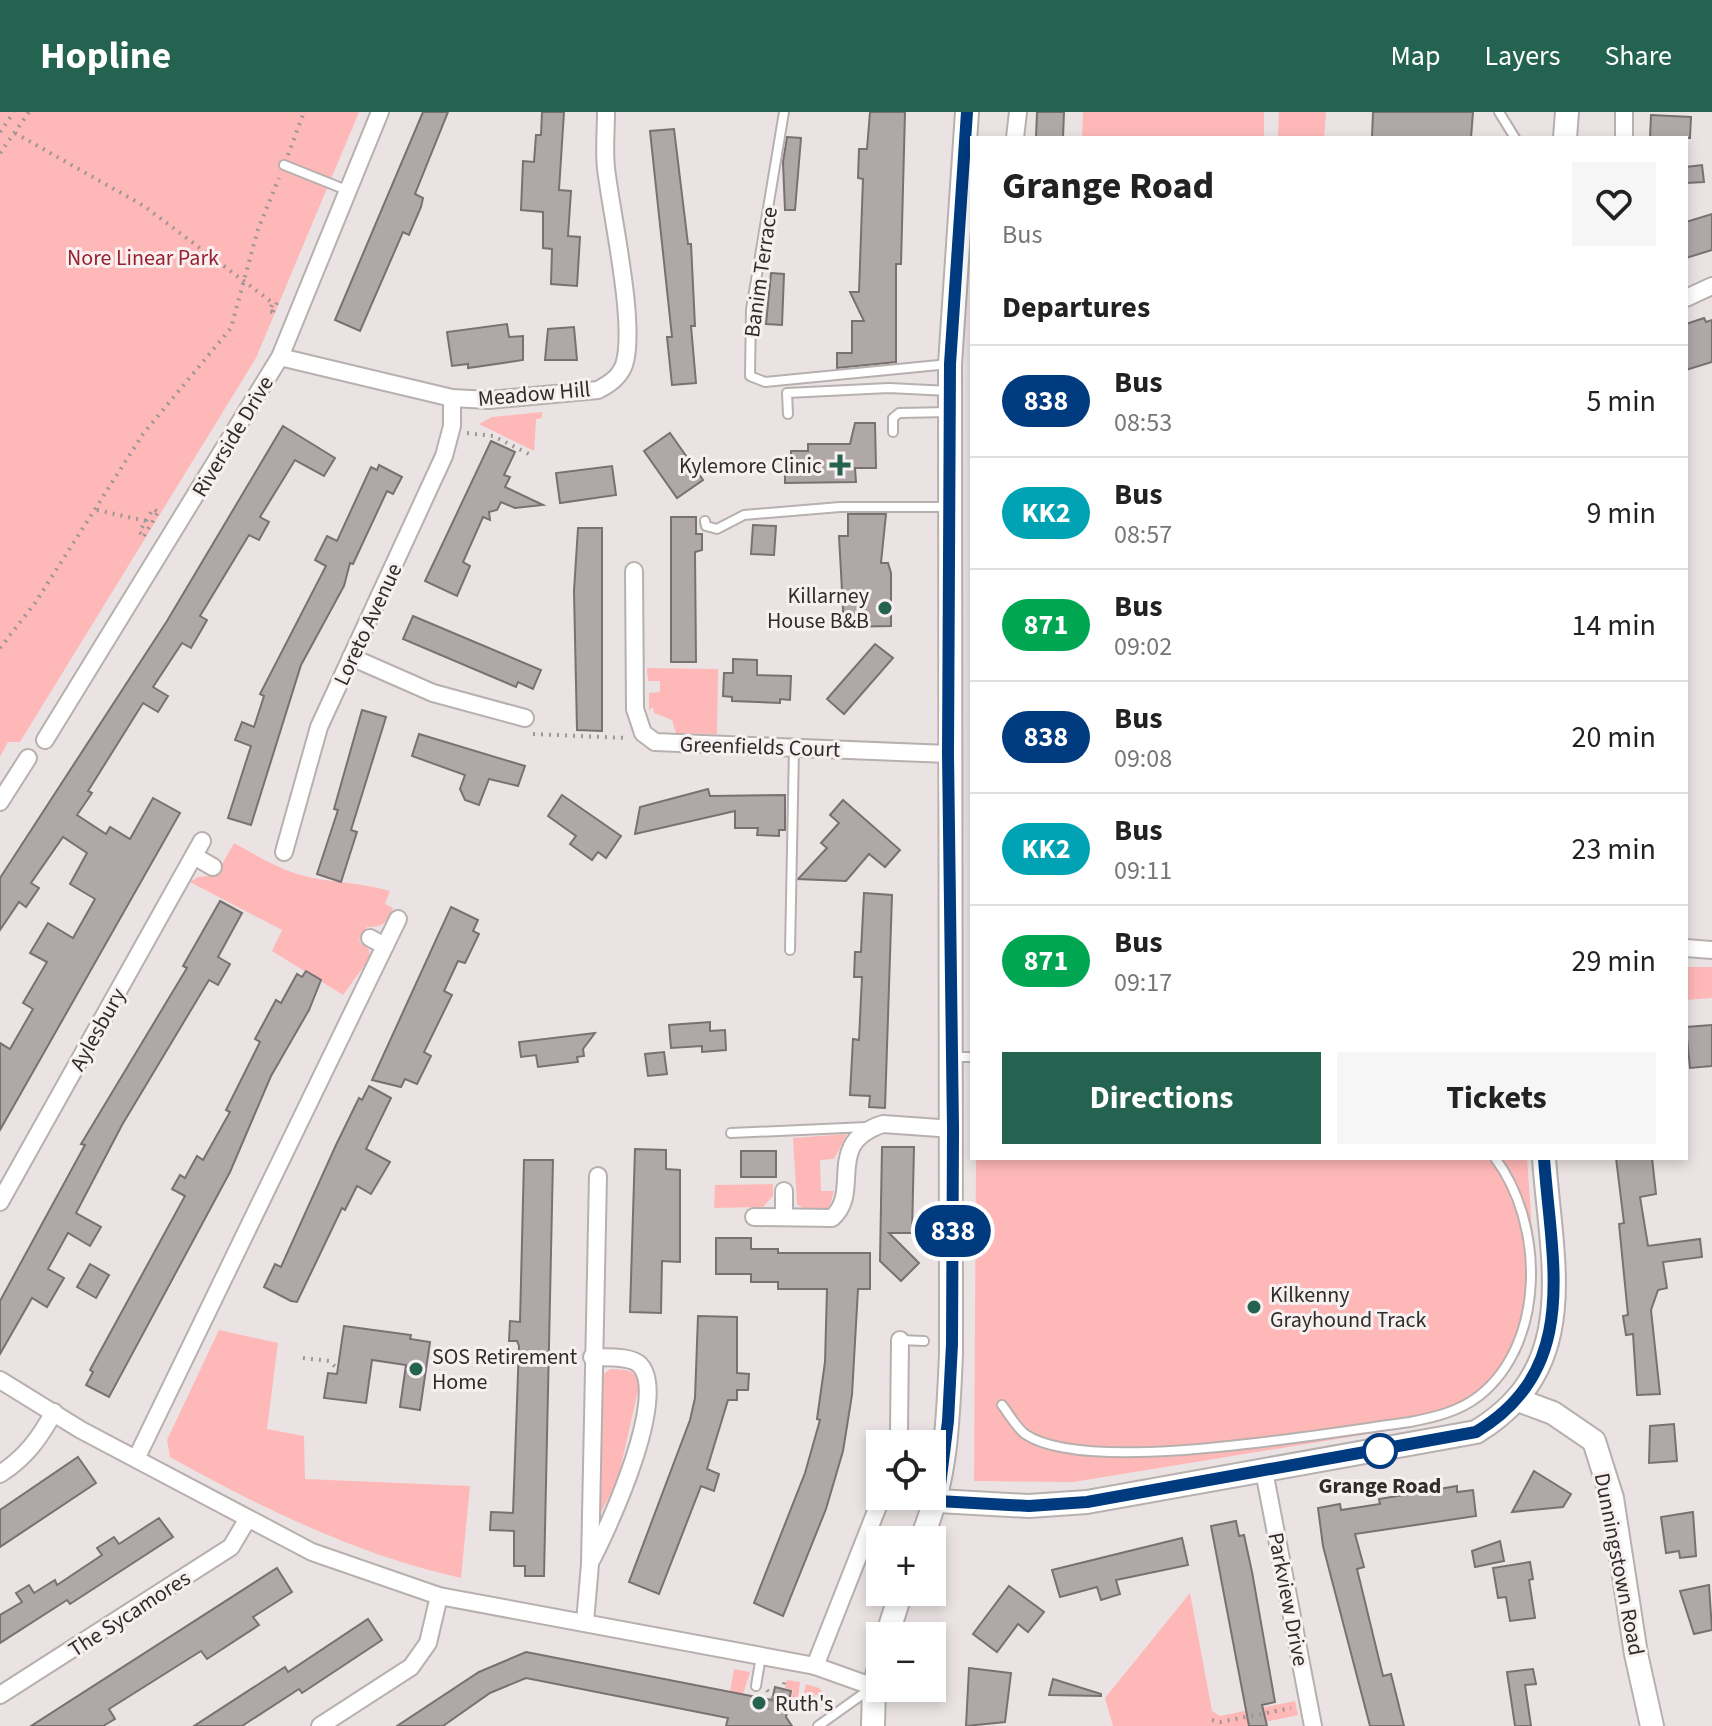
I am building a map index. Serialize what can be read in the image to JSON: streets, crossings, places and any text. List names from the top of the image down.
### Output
{
  "streets": {
    "main road": ["Dunningstown Road"],
    "street": [
      "Meadow Hill",
      "Riverside Drive",
      "Loreto Avenue",
      "Greenfields Court",
      "Aylesbury",
      "Parkview Drive",
      "The Sycamores"
    ],
    "lane": ["Banim Terrace"]
  },
  "crossings": [
    ["Meadow Hill", "Riverside Drive"],
    ["Meadow Hill", "Loreto Avenue"]
  ],
  "parks": ["Nore Linear Park"],
  "places": {
    "health": ["Kylemore Clinic"],
    "other": [
      "Killarney House B&B",
      "Kilkenny Grayhound Track",
      "SOS Retirement Home",
      "Grange Road",
      "Ruth's"
    ]
  },
  "lines": ["bus line 838"],
  "page": {
    "header": "Hopline",
    "nav": ["Map", "Layers", "Share"],
    "on_map": "838",
    "heading": [
      ["Grange Road", "Bus"],
      "Departures"
    ],
    "list": [
      {
        "mark": "838",
        "name": "Bus",
        "note": "08:53",
        "value": "5 min"
      },
      {
        "mark": "KK2",
        "name": "Bus",
        "note": "08:57",
        "value": "9 min"
      },
      {
        "mark": "871",
        "name": "Bus",
        "note": "09:02",
        "value": "14 min"
      },
      {
        "mark": "838",
        "name": "Bus",
        "note": "09:08",
        "value": "20 min"
      },
      {
        "mark": "KK2",
        "name": "Bus",
        "note": "09:11",
        "value": "23 min"
      },
      {
        "mark": "871",
        "name": "Bus",
        "note": "09:17",
        "value": "29 min"
      }
    ],
    "buttons": ["Directions", "Tickets"],
    "map_buttons": ["+", "−"]
  }
}
